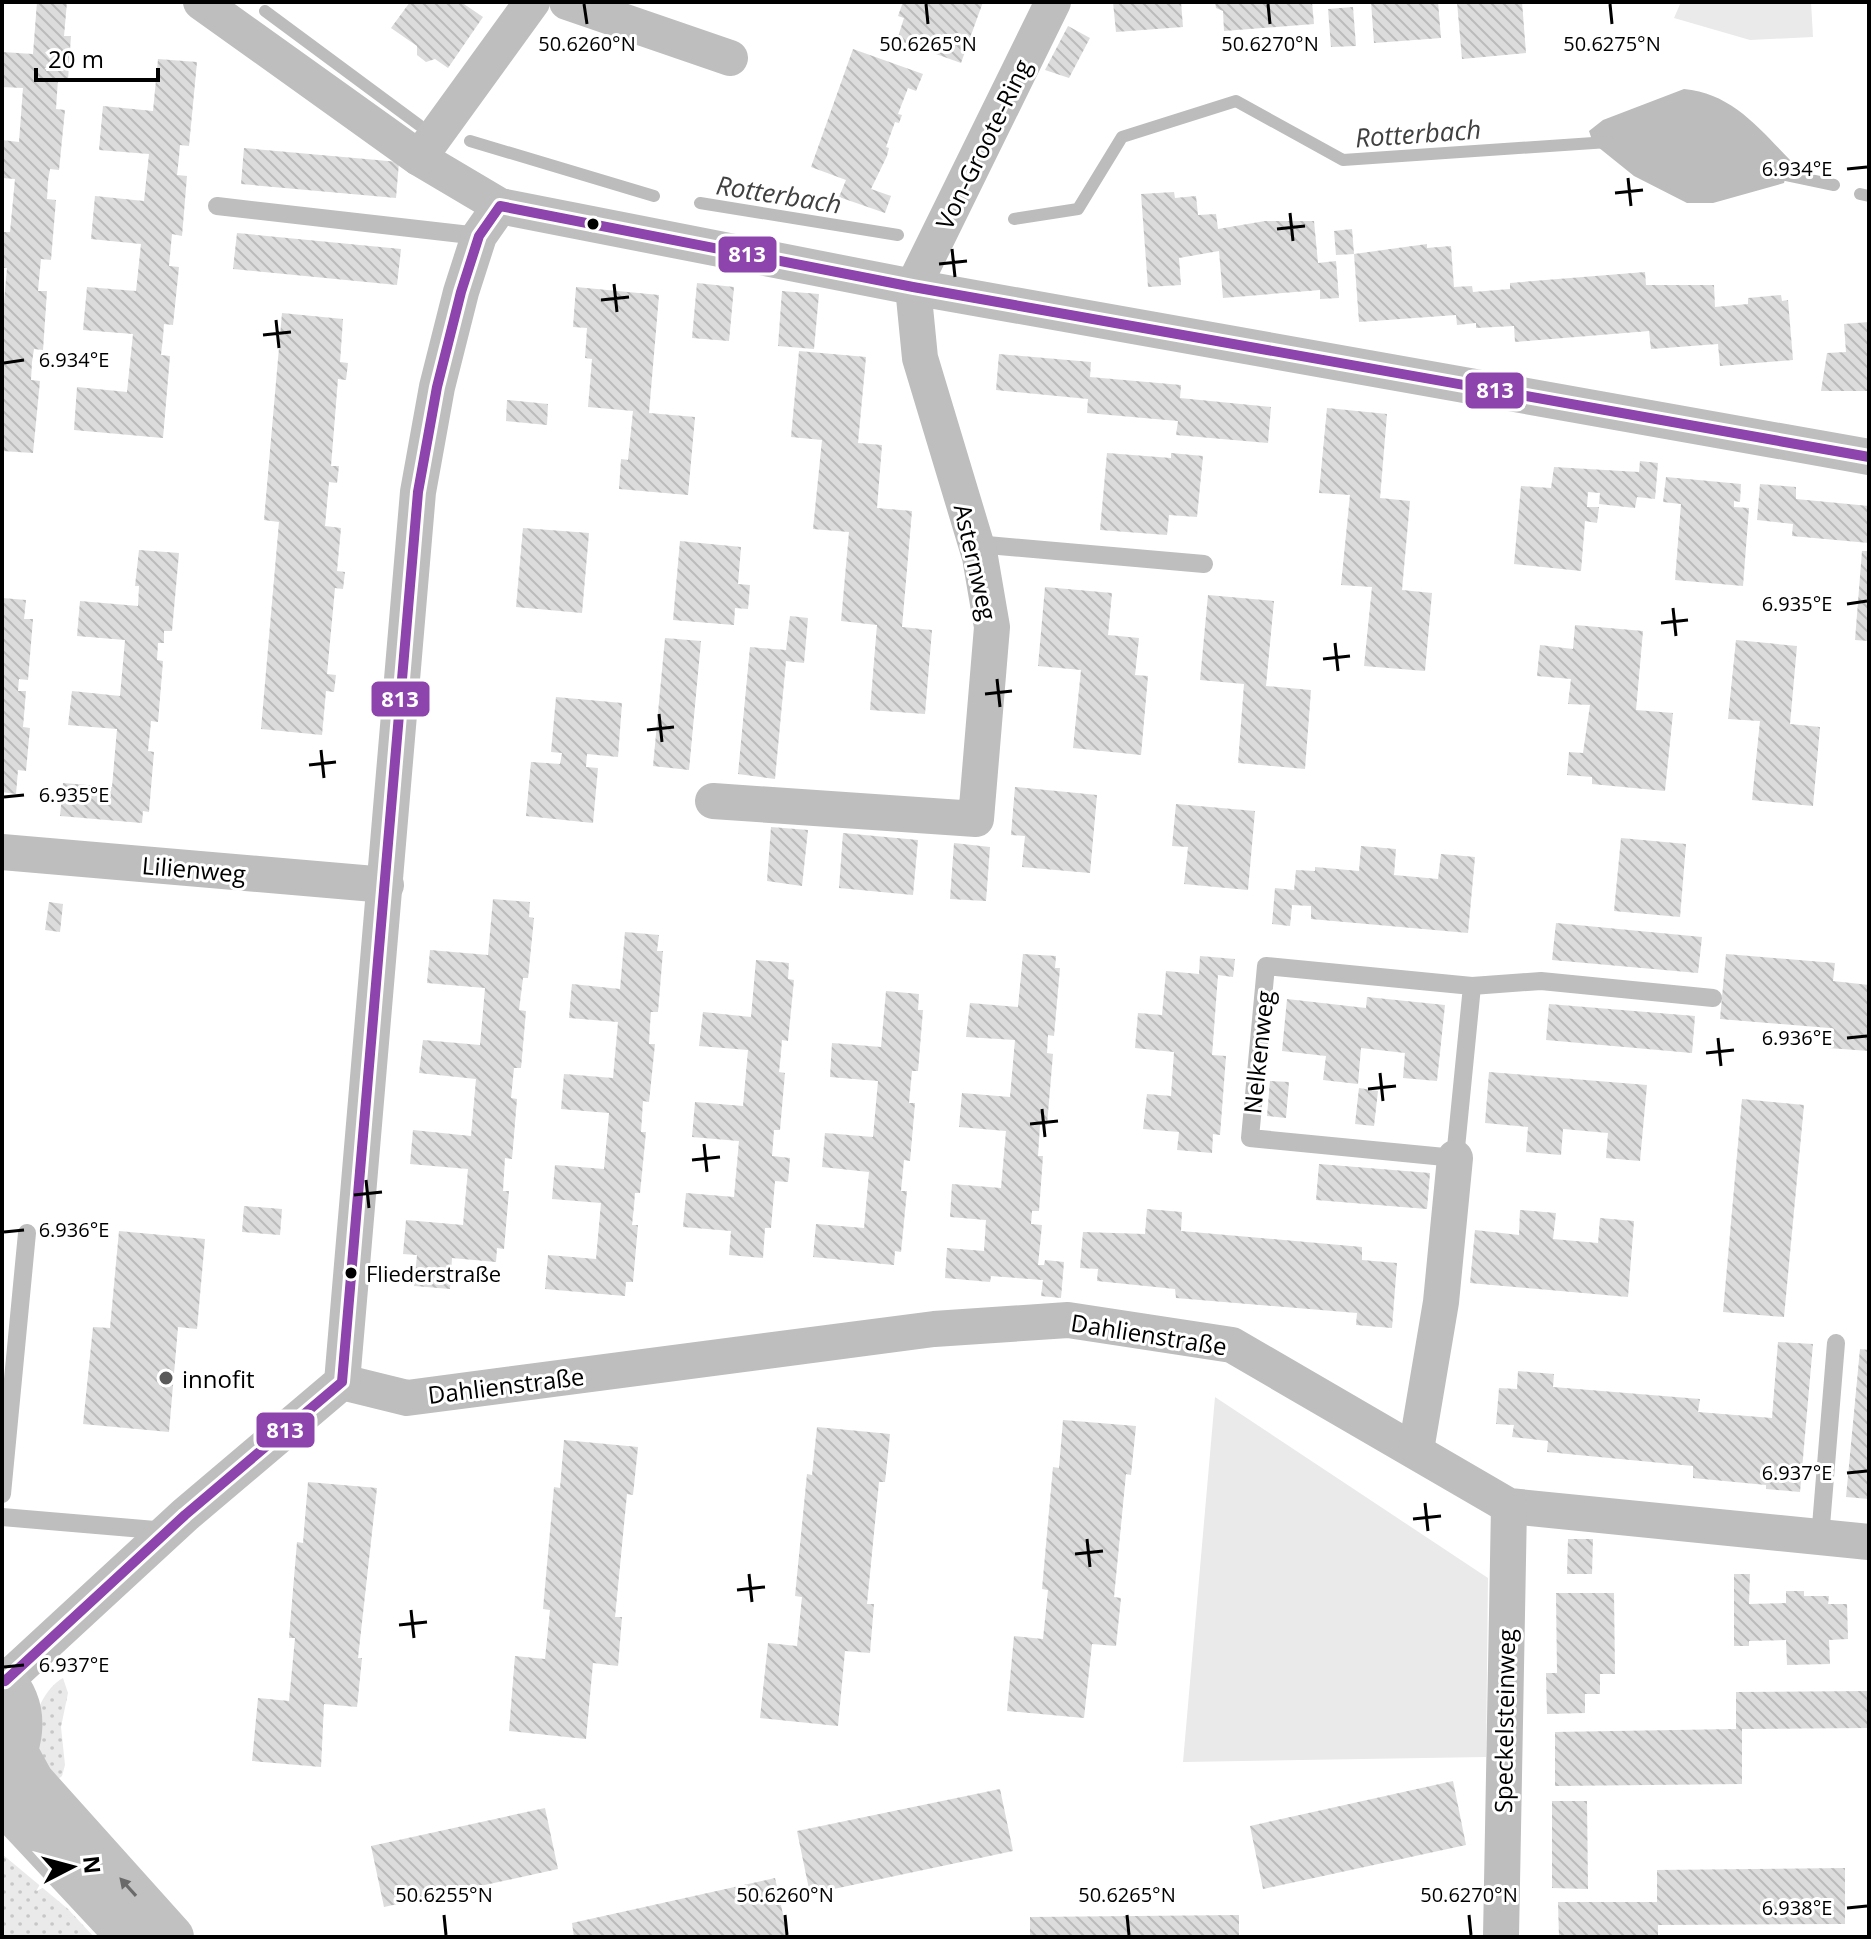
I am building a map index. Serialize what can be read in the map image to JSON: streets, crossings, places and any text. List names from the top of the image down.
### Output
{
  "streets": {
    "street": [
      "Von-Groote-Ring",
      "Asternweg",
      "Lilienweg",
      "Dahlienstraße",
      "Speckelsteinweg"
    ],
    "lane": ["Nelkenweg"]
  },
  "crossings": [
    ["Von-Groote-Ring", "Asternweg"],
    ["Dahlienstraße", "Speckelsteinweg"]
  ],
  "water": ["Rotterbach"],
  "places": ["Fliederstraße", "innofit"],
  "lines": ["transit line 813"],
  "scale_bar": "20 m",
  "north": "right",
  "coordinates": [
    "50.6260°N",
    "50.6265°N",
    "50.6270°N",
    "50.6275°N",
    "6.934°E",
    "6.935°E",
    "6.936°E",
    "6.937°E",
    "50.6255°N",
    "6.938°E"
  ]
}
